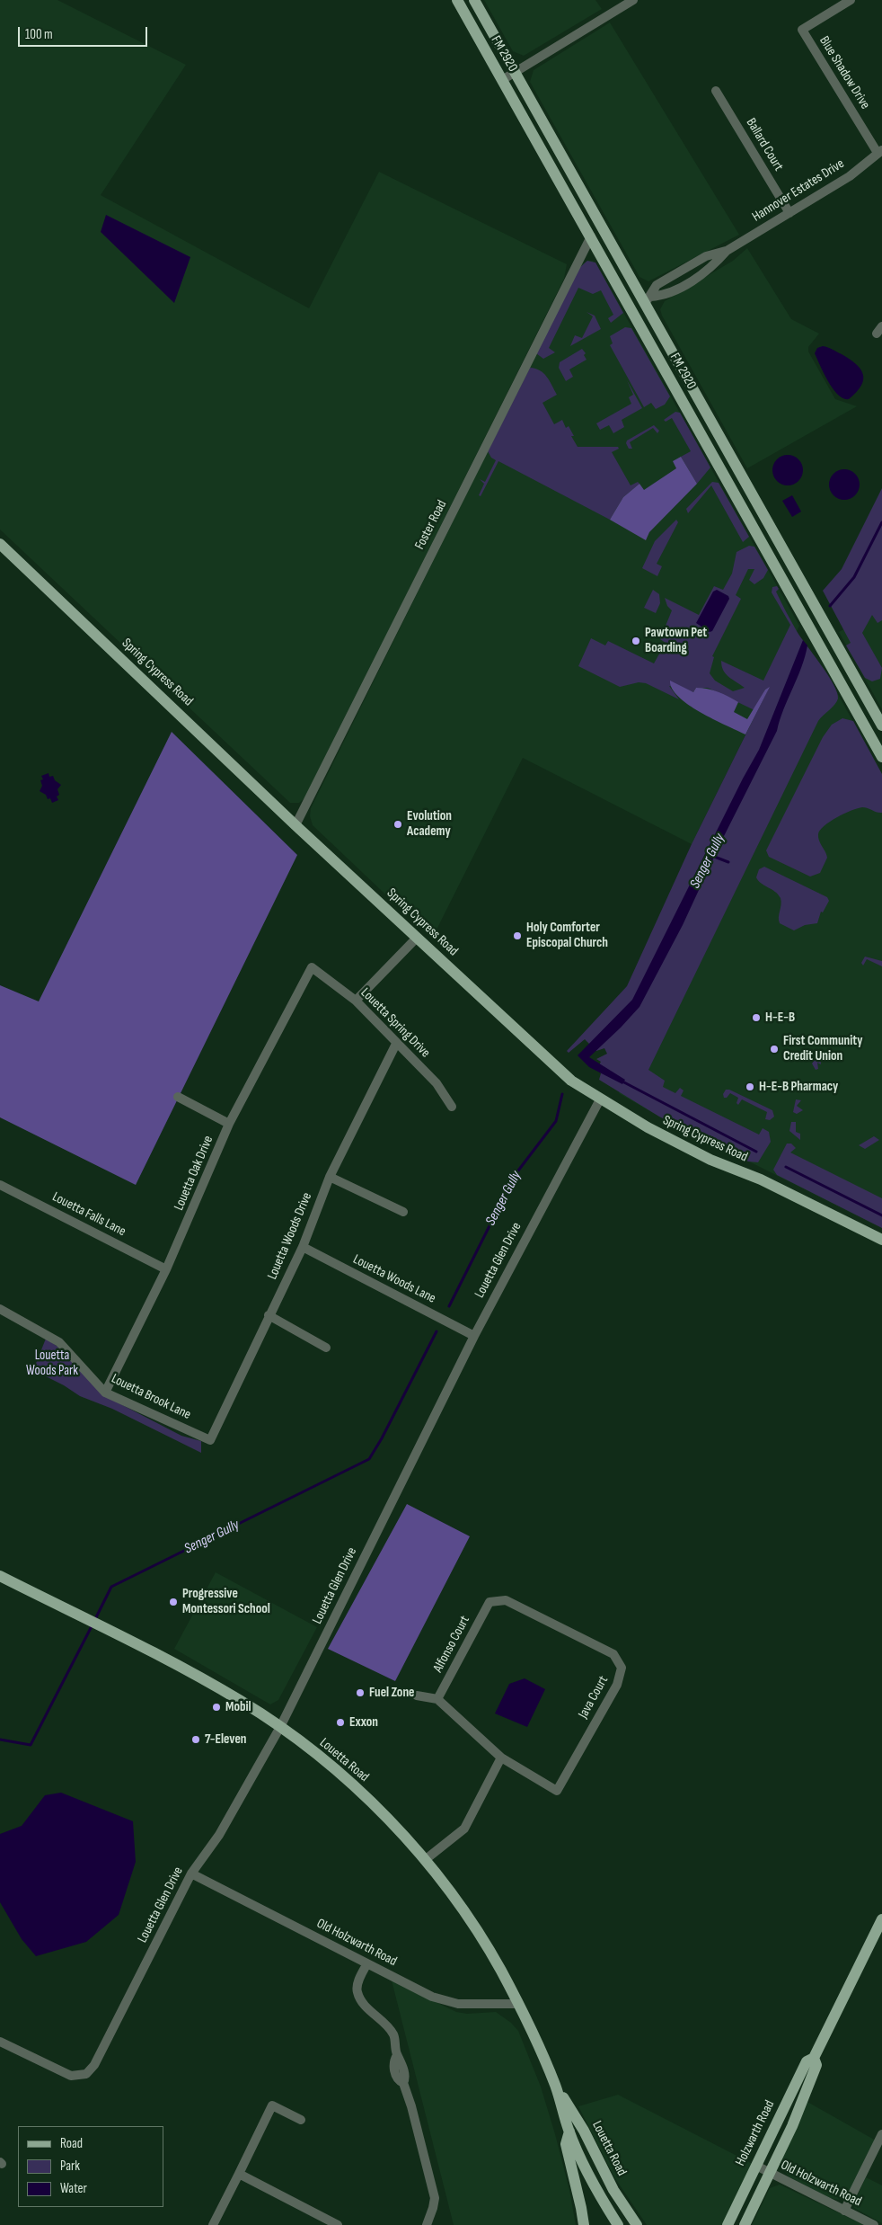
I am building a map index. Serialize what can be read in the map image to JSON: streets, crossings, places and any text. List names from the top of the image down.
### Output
{
  "streets": {
    "main road": [
      "FM 2920",
      "Spring Cypress Road",
      "Louetta Road",
      "Holzwarth Road"
    ],
    "street": [
      "Blue Shadow Drive",
      "Ballard Court",
      "Hannover Estates Drive",
      "Foster Road",
      "Louetta Spring Drive",
      "Louetta Oak Drive",
      "Louetta Falls Lane",
      "Louetta Woods Drive",
      "Louetta Glen Drive",
      "Louetta Woods Lane",
      "Louetta Brook Lane",
      "Alfonso Court",
      "Java Court",
      "Old Holzwarth Road"
    ]
  },
  "crossings": [
    ["FM 2920", "Hannover Estates Drive"],
    ["FM 2920", "Foster Road"],
    ["Blue Shadow Drive", "Hannover Estates Drive"],
    ["Ballard Court", "Hannover Estates Drive"],
    ["Foster Road", "Spring Cypress Road"],
    ["Spring Cypress Road", "Louetta Glen Drive"],
    ["Louetta Spring Drive", "Louetta Oak Drive"],
    ["Louetta Spring Drive", "Louetta Woods Drive"],
    ["Louetta Oak Drive", "Louetta Falls Lane"],
    ["Louetta Oak Drive", "Louetta Brook Lane"],
    ["Louetta Woods Drive", "Louetta Woods Lane"],
    ["Louetta Woods Drive", "Louetta Brook Lane"],
    ["Louetta Glen Drive", "Louetta Woods Lane"],
    ["Louetta Glen Drive", "Louetta Road"],
    ["Louetta Glen Drive", "Old Holzwarth Road"],
    ["Alfonso Court", "Java Court"],
    ["Louetta Road", "Old Holzwarth Road"],
    ["Old Holzwarth Road", "Holzwarth Road"]
  ],
  "water": ["Senger Gully"],
  "parks": ["Louetta Woods Park"],
  "places": [
    "Pawtown Pet Boarding",
    "Evolution Academy",
    "Holy Comforter Episcopal Church",
    "H-E-B",
    "First Community Credit Union",
    "H-E-B Pharmacy",
    "Progressive Montessori School",
    "Fuel Zone",
    "Mobil",
    "Exxon",
    "7-Eleven"
  ],
  "legend": ["Road", "Park", "Water"],
  "scale_bar": "100 m"
}
